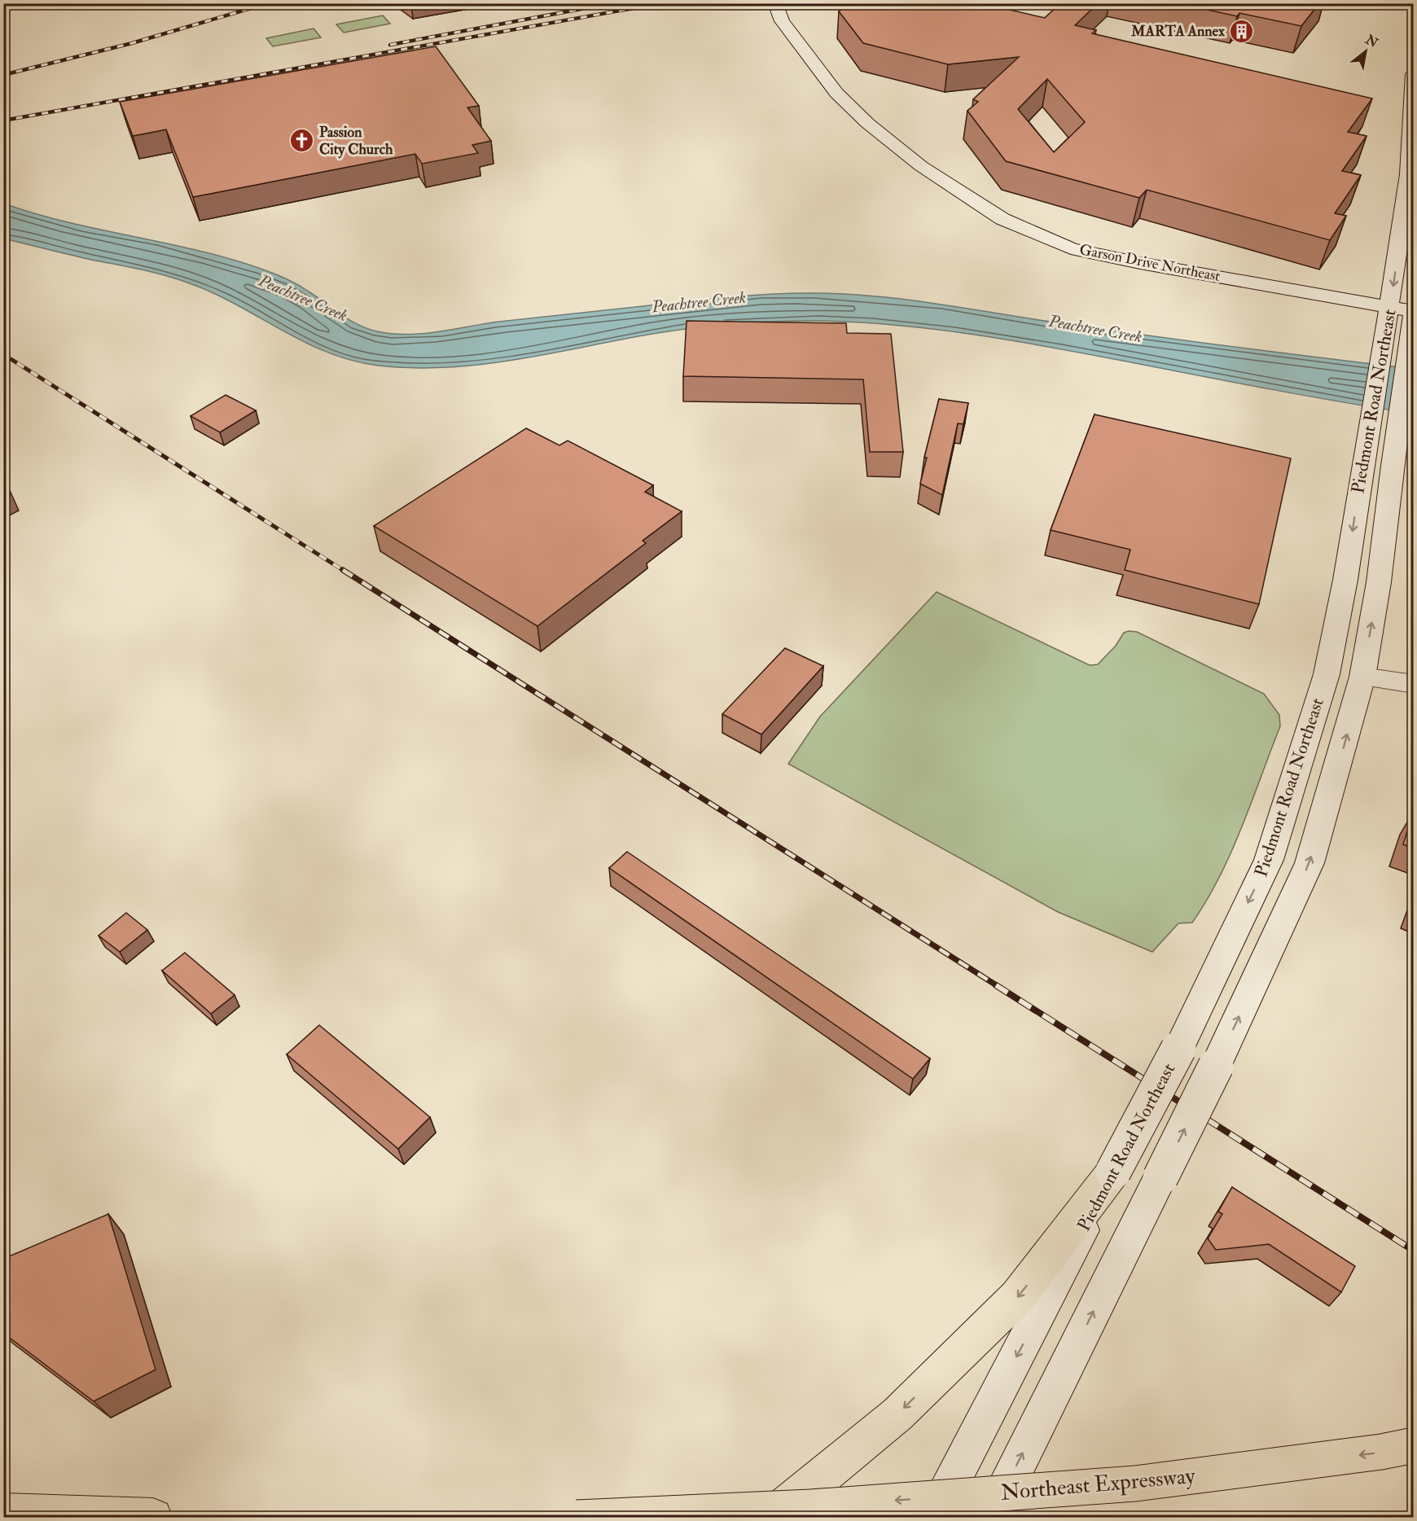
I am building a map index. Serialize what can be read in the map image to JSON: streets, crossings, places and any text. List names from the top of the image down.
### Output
{
  "streets": {
    "highway": ["Northeast Expressway"],
    "main road": ["Garson Drive Northeast", "Piedmont Road Northeast"]
  },
  "crossings": [
    ["Garson Drive Northeast", "Piedmont Road Northeast"]
  ],
  "one_way": ["Northeast Expressway"],
  "water": ["Peachtree Creek"],
  "places": {
    "building": ["MARTA Annex"],
    "church": ["Passion City Church"]
  },
  "north": "top right"
}
